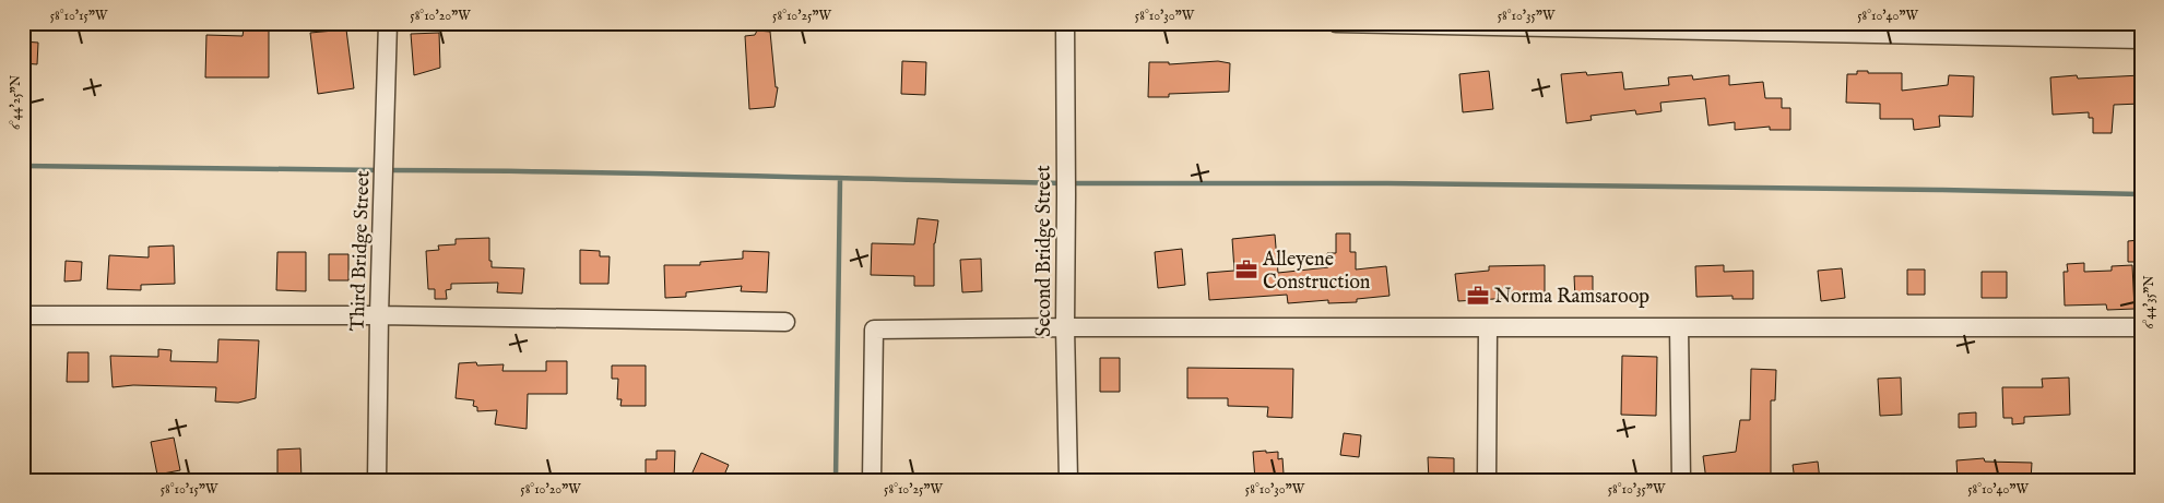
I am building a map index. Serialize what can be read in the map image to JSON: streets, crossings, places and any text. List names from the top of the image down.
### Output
{
  "streets": {
    "street": ["Third Bridge Street", "Second Bridge Street"]
  },
  "places": {
    "office": ["Alleyene Construction", "Norma Ramsaroop"]
  },
  "coordinates": [
    "58°10'15\"W",
    "58°10'20\"W",
    "58°10'25\"W",
    "58°10'30\"W",
    "58°10'35\"W",
    "58°10'40\"W",
    "6°44'25\"N",
    "6°44'35\"N"
  ]
}
